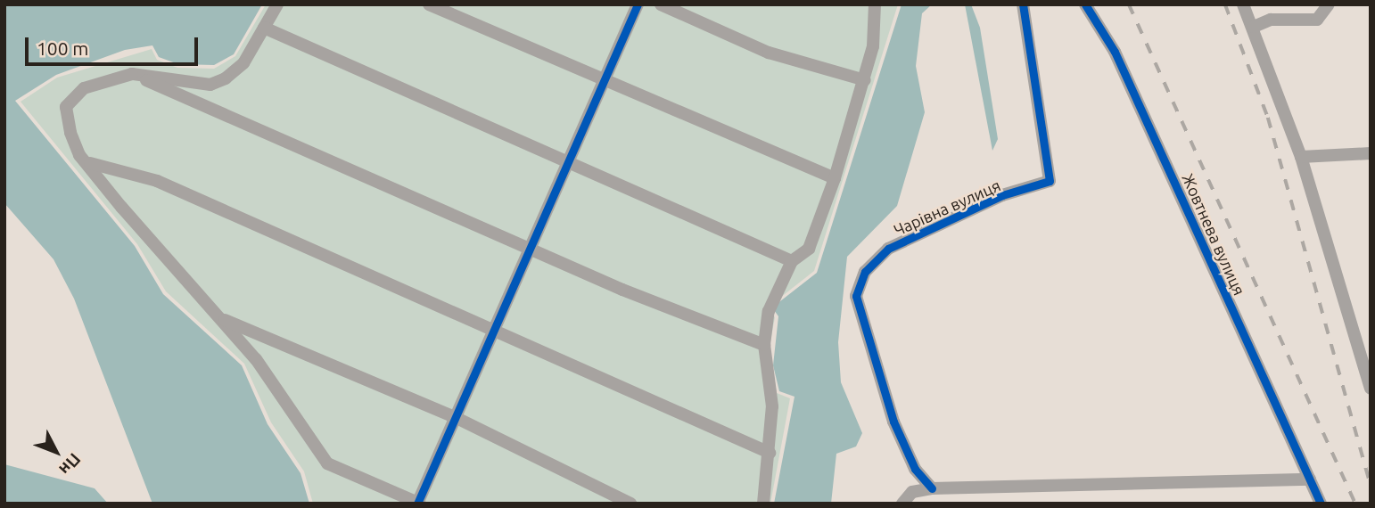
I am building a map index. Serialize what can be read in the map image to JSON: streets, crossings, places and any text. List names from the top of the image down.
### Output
{
  "streets": {
    "street": ["Чарівна вулиця", "Жовтнева вулиця"]
  },
  "scale_bar": "100 m",
  "north": "bottom right"
}
